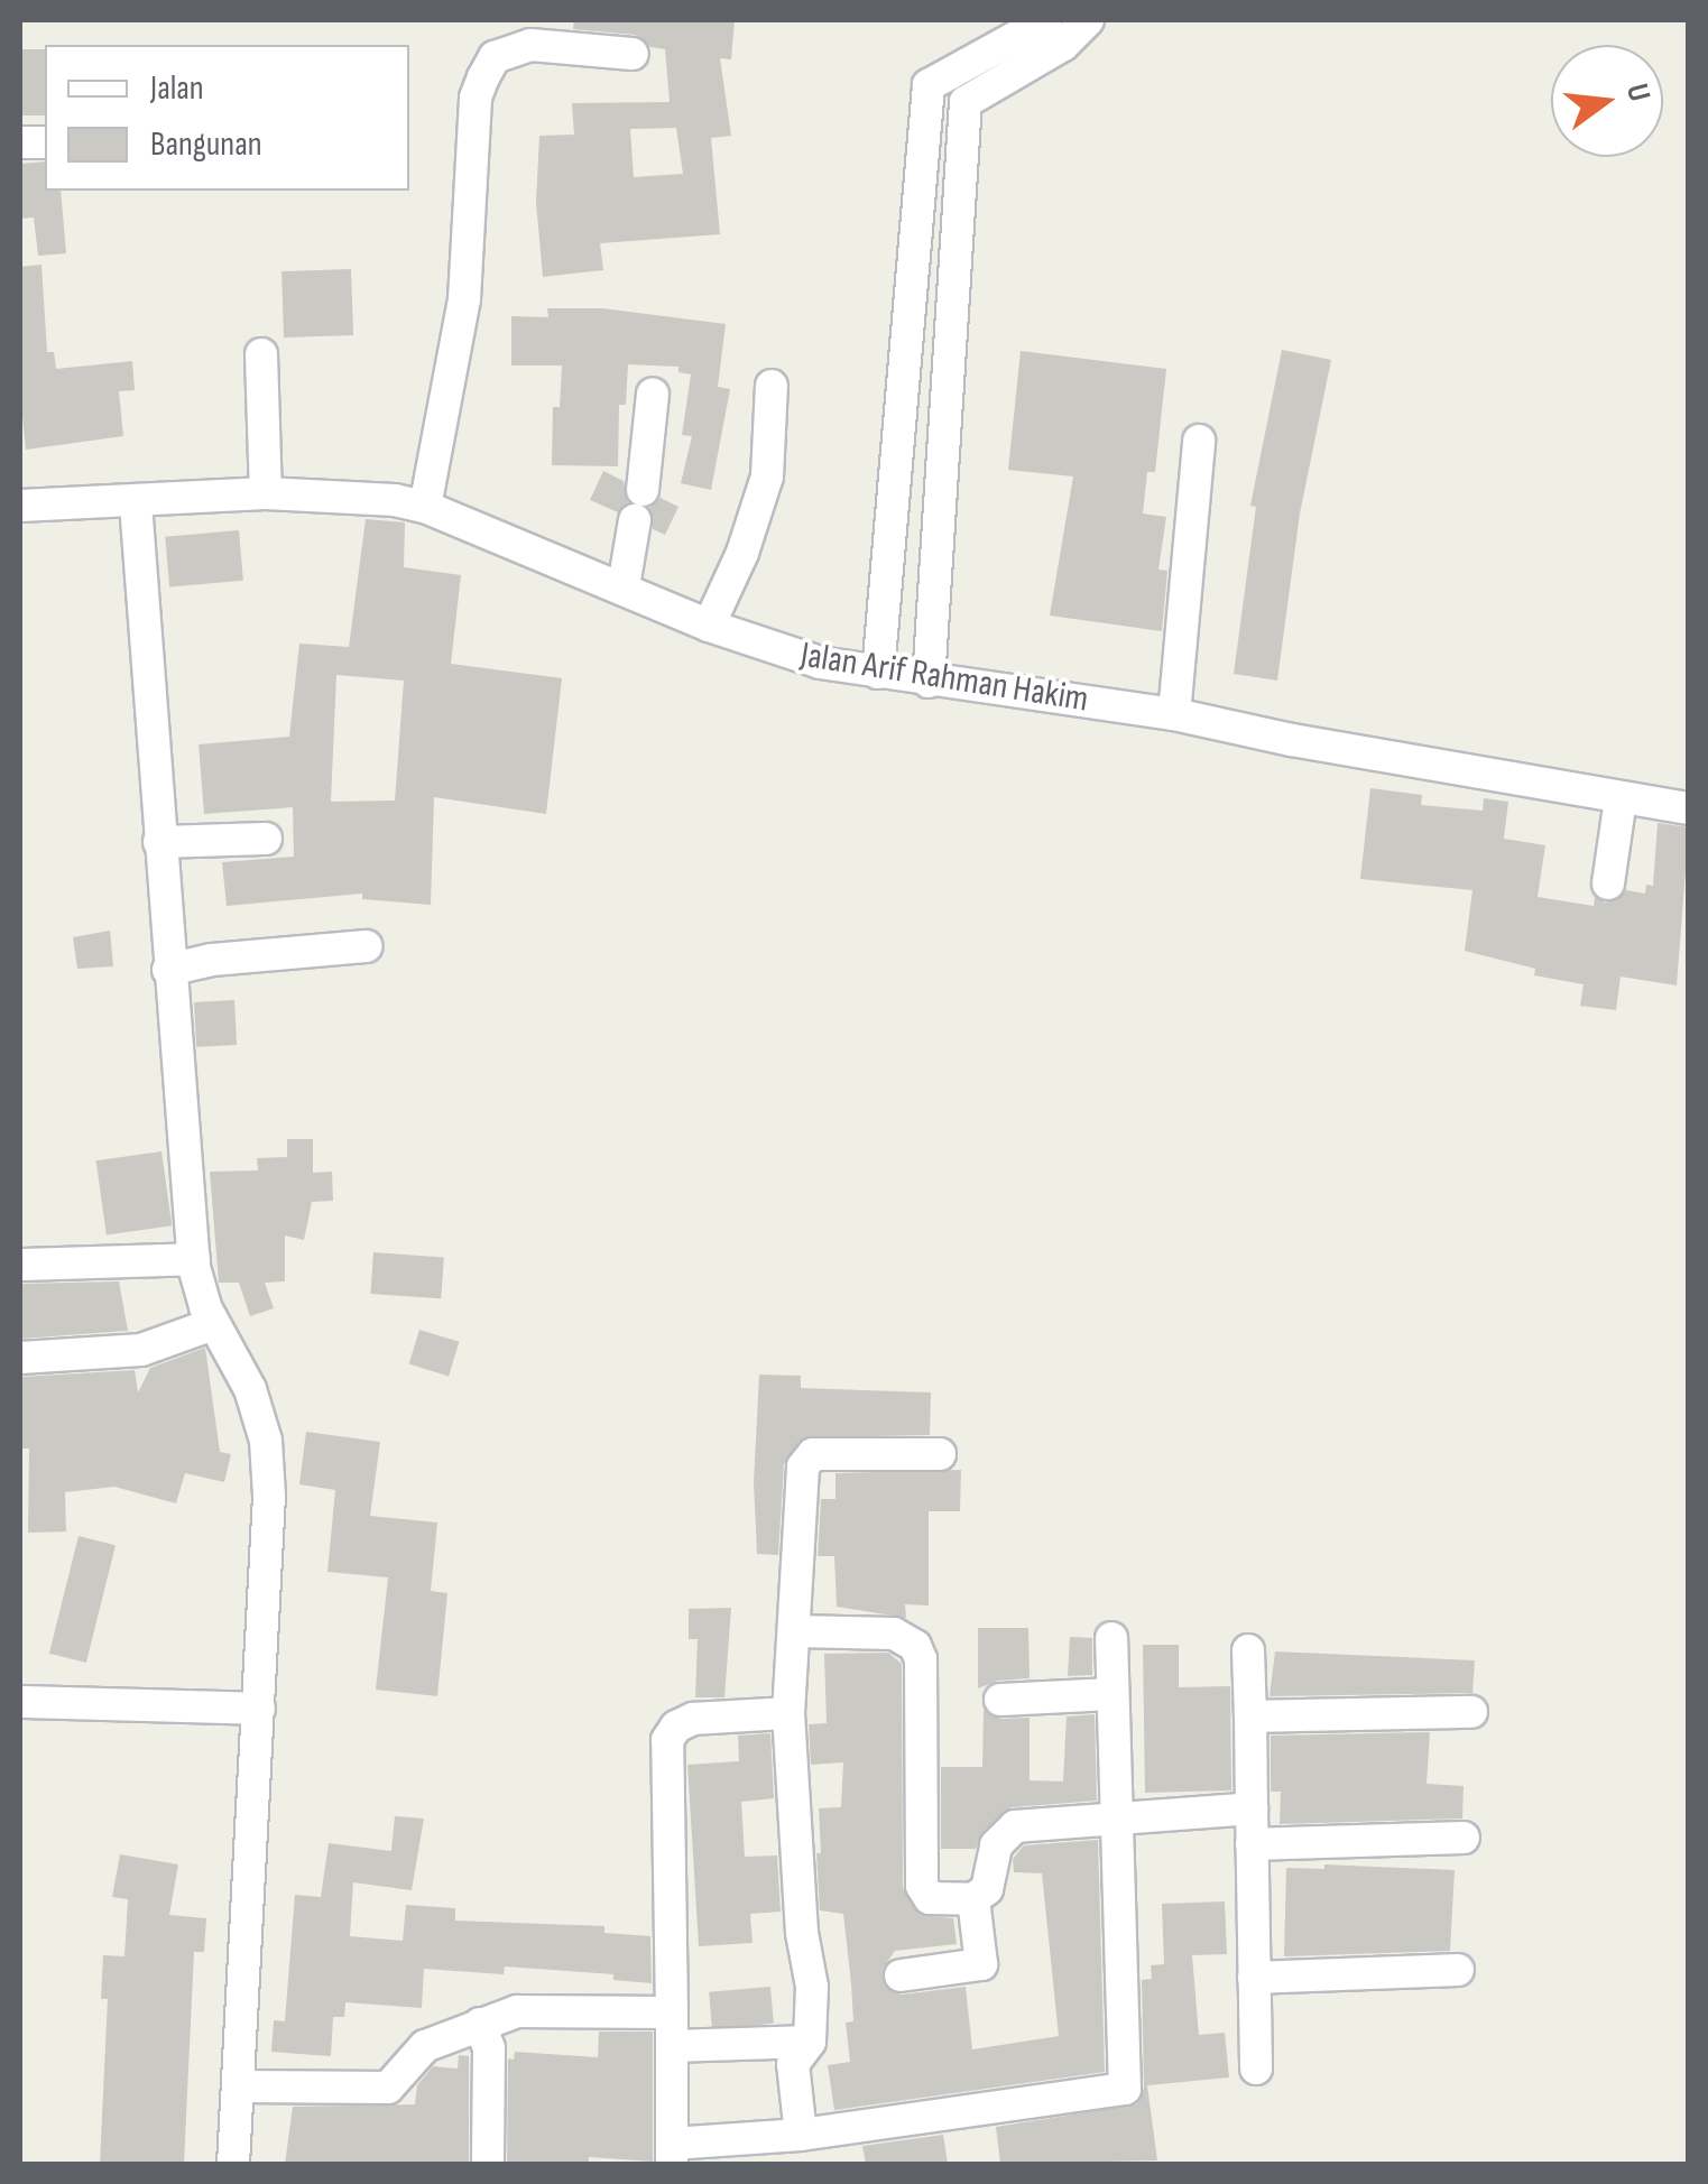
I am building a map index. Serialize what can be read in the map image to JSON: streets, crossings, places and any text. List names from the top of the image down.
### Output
{
  "streets": {
    "street": ["Jalan Arif Rahman Hakim"]
  },
  "legend": ["Jalan", "Bangunan"],
  "north": "right"
}
